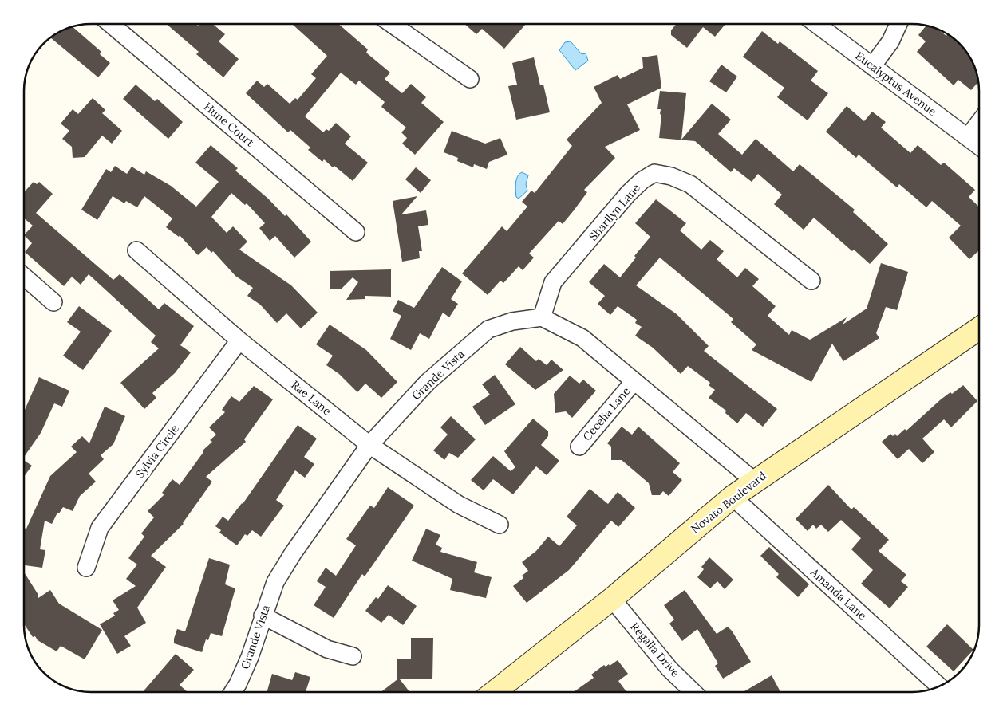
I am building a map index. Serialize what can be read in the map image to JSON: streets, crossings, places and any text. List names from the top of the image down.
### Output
{
  "streets": {
    "main road": ["Novato Boulevard"],
    "street": [
      "Eucalyptus Avenue",
      "Hune Court",
      "Sharilyn Lane",
      "Grande Vista",
      "Rae Lane",
      "Cecelia Lane",
      "Sylvia Circle",
      "Amanda Lane",
      "Regalia Drive"
    ]
  },
  "crossings": [
    ["Sharilyn Lane", "Grande Vista"],
    ["Grande Vista", "Rae Lane"],
    ["Rae Lane", "Sylvia Circle"],
    ["Novato Boulevard", "Amanda Lane"],
    ["Novato Boulevard", "Regalia Drive"]
  ]
}
